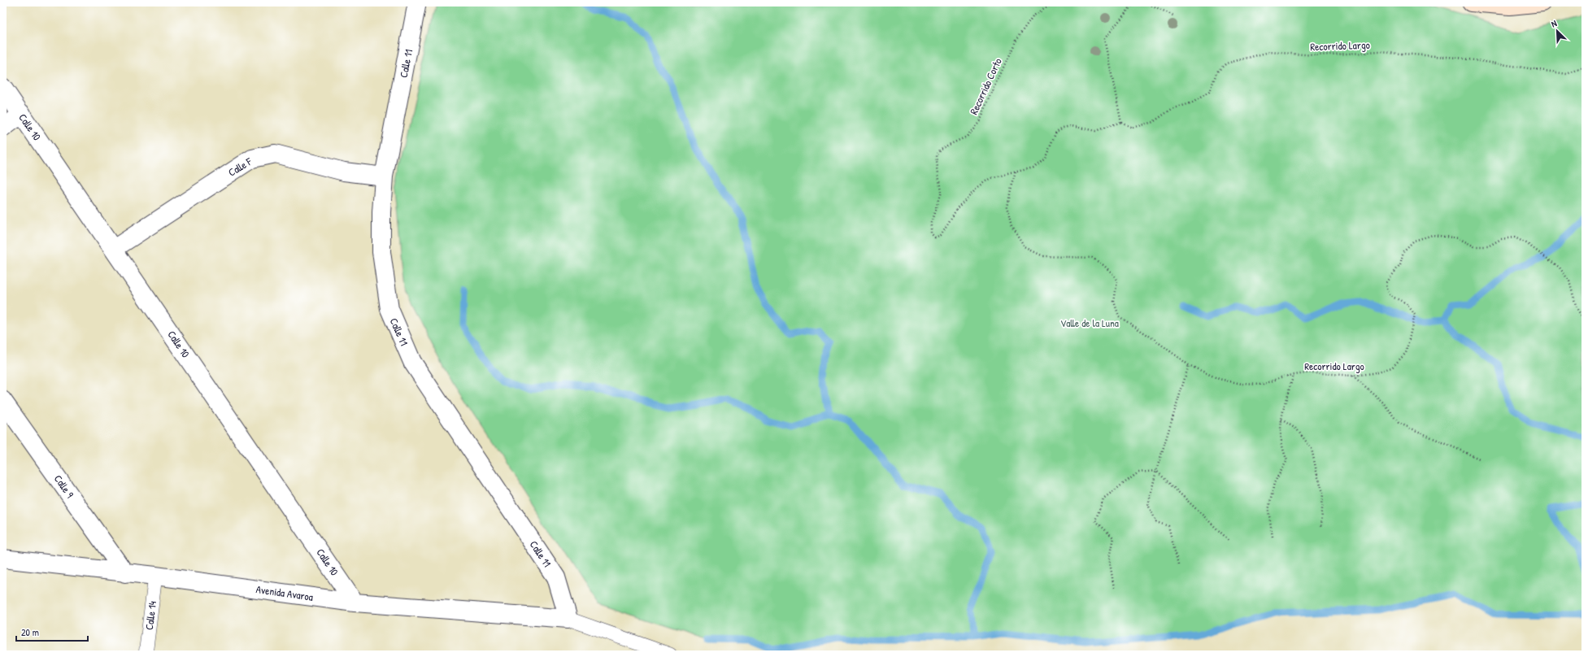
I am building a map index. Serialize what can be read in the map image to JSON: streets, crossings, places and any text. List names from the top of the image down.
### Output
{
  "streets": {
    "street": [
      "Calle 11",
      "Calle 10",
      "Calle F",
      "Calle 9",
      "Avenida Avaroa"
    ],
    "lane": ["Calle 14"],
    "path": ["Recorrido Largo", "Recorrido Corto"]
  },
  "crossings": [
    ["Recorrido Largo", "Recorrido Corto"],
    ["Calle 11", "Calle F"],
    ["Calle 11", "Avenida Avaroa"],
    ["Calle 10", "Calle F"],
    ["Calle 10", "Avenida Avaroa"],
    ["Calle 9", "Avenida Avaroa"],
    ["Avenida Avaroa", "Calle 14"]
  ],
  "parks": ["Valle de la Luna"],
  "scale_bar": "20 m",
  "north": "top left"
}
